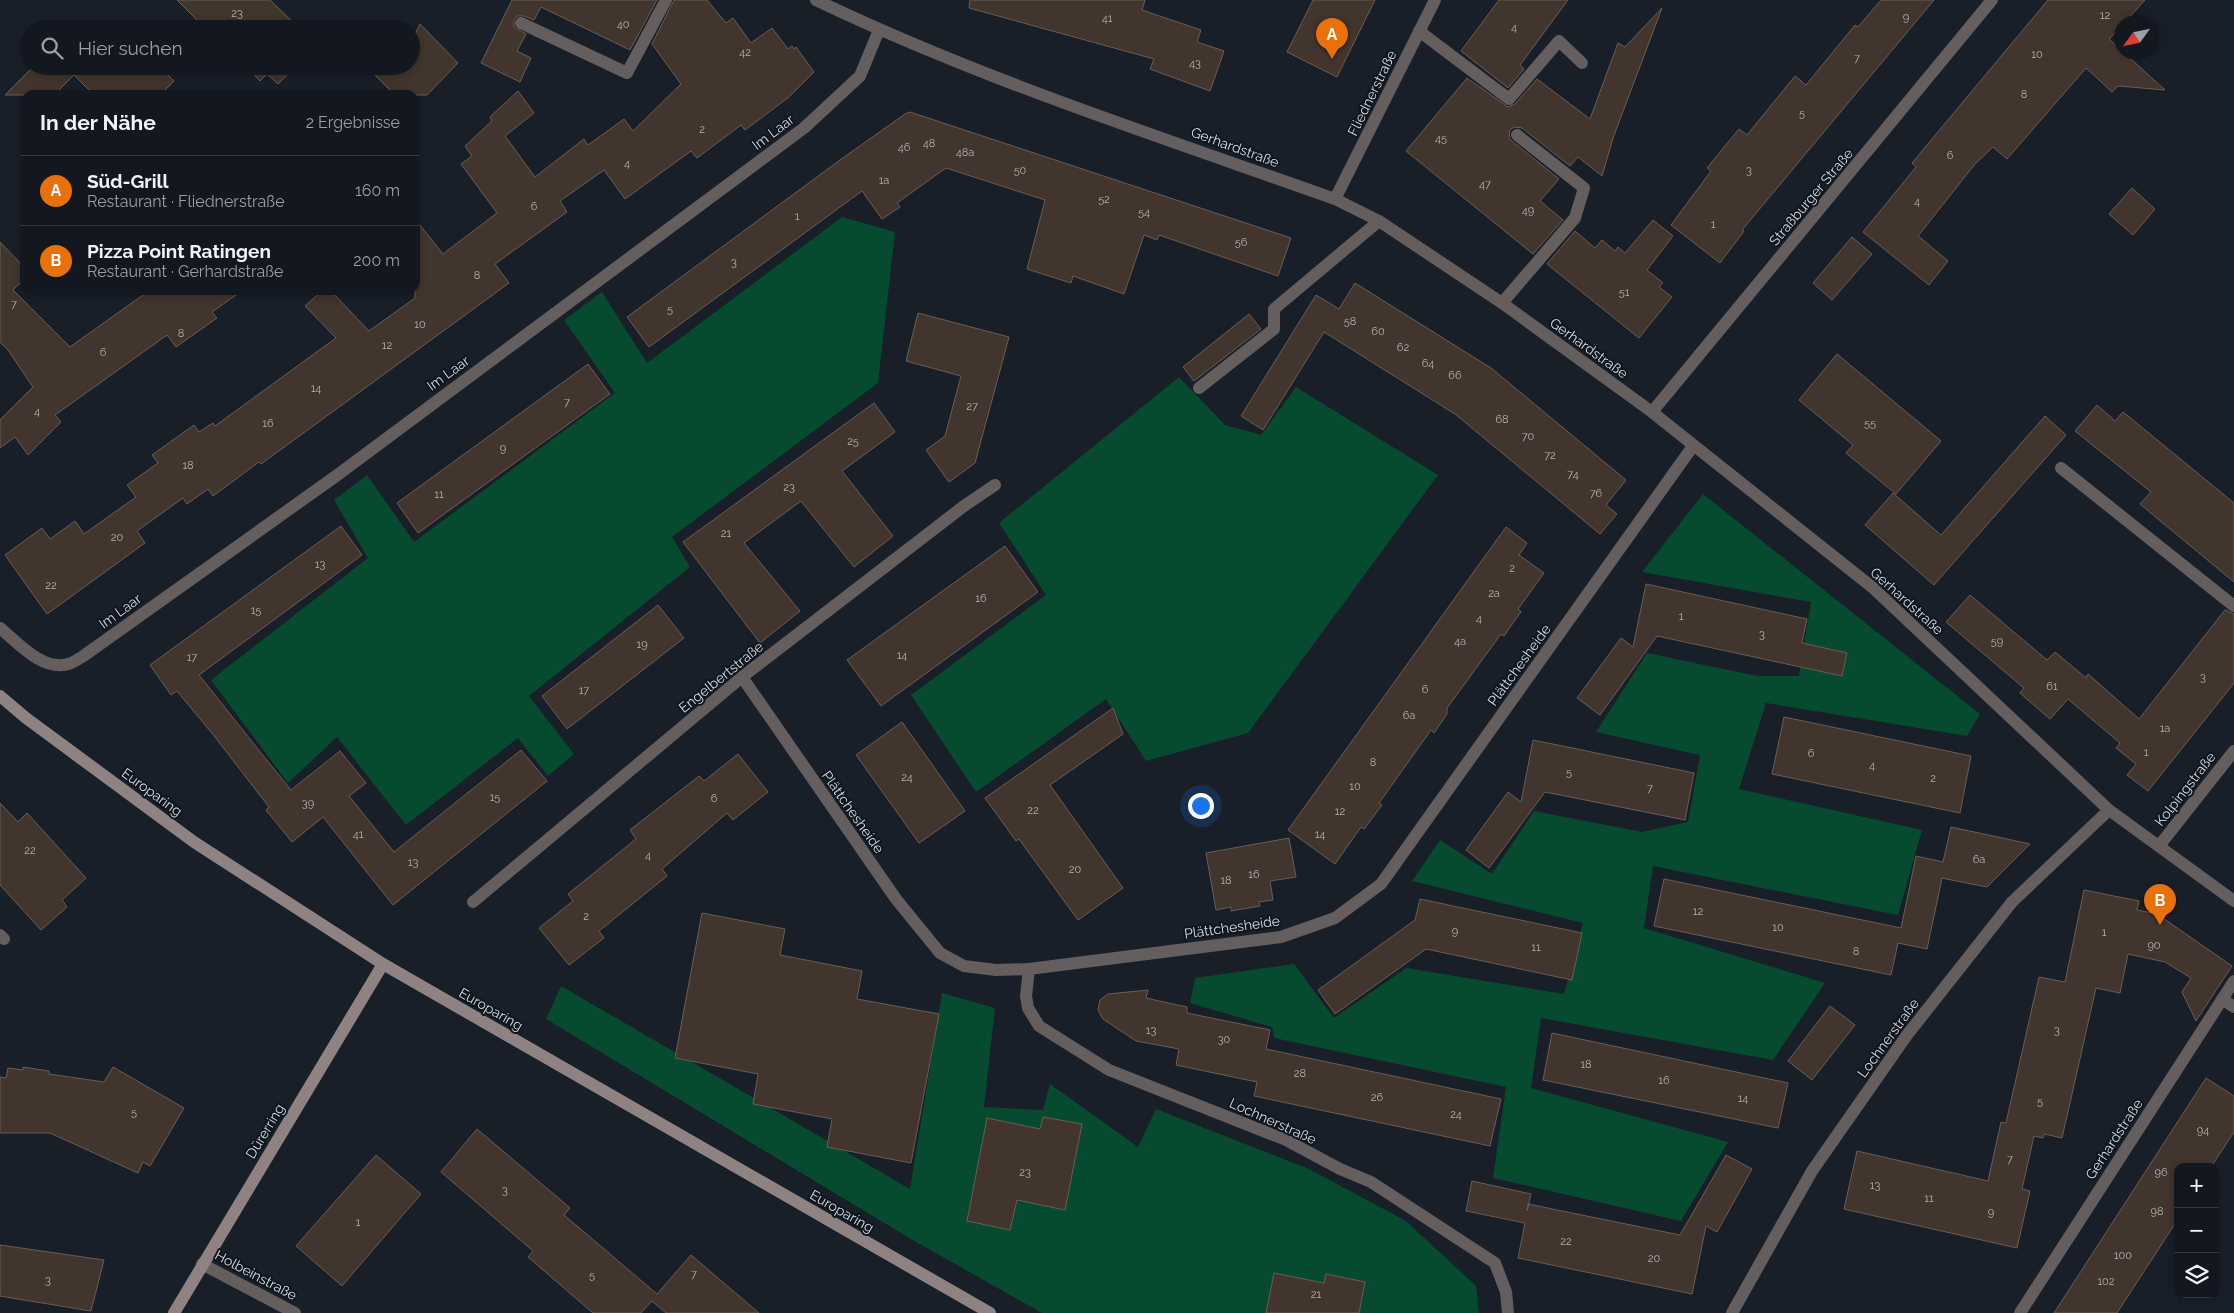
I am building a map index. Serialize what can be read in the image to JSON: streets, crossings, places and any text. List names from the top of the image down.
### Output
{
  "streets": {
    "main road": ["Europaring", "Dürerring"],
    "street": [
      "Fliednerstraße",
      "Im Laar",
      "Gerhardstraße",
      "Straßburger Straße",
      "Plättchesheide",
      "Engelbertstraße",
      "Kolpingstraße",
      "Lochnerstraße",
      "Holbeinstraße"
    ]
  },
  "crossings": [
    ["Fliednerstraße", "Gerhardstraße"],
    ["Im Laar", "Gerhardstraße"],
    ["Gerhardstraße", "Straßburger Straße"],
    ["Gerhardstraße", "Plättchesheide"],
    ["Gerhardstraße", "Kolpingstraße"],
    ["Gerhardstraße", "Lochnerstraße"],
    ["Plättchesheide", "Engelbertstraße"],
    ["Plättchesheide", "Lochnerstraße"],
    ["Europaring", "Dürerring"],
    ["Dürerring", "Holbeinstraße"]
  ],
  "house_numbers": [
    "23",
    "12",
    "9",
    "41",
    "40",
    "4",
    "42",
    "10",
    "7",
    "43",
    "8",
    "5",
    "2",
    "45",
    "48",
    "46",
    "48a",
    "6",
    "4",
    "50",
    "3",
    "1a",
    "47",
    "52",
    "4",
    "6",
    "49",
    "54",
    "1",
    "1",
    "56",
    "3",
    "8",
    "51",
    "7",
    "5",
    "58",
    "10",
    "60",
    "8",
    "12",
    "62",
    "6",
    "64",
    "66",
    "14",
    "7",
    "27",
    "4",
    "68",
    "16",
    "55",
    "70",
    "25",
    "9",
    "72",
    "18",
    "74",
    "23",
    "76",
    "11",
    "21",
    "20",
    "13",
    "2",
    "22",
    "2a",
    "16",
    "15",
    "1",
    "4",
    "3",
    "4a",
    "59",
    "19",
    "14",
    "17",
    "3",
    "61",
    "6",
    "17",
    "6a",
    "1a",
    "1",
    "6",
    "8",
    "4",
    "5",
    "24",
    "2",
    "10",
    "7",
    "15",
    "6",
    "39",
    "22",
    "12",
    "41",
    "14",
    "22",
    "4",
    "6a",
    "13",
    "20",
    "16",
    "18",
    "12",
    "2",
    "10",
    "9",
    "1",
    "90",
    "11",
    "8",
    "13",
    "3",
    "30",
    "18",
    "28",
    "16",
    "26",
    "14",
    "5",
    "5",
    "24",
    "94",
    "7",
    "23",
    "96",
    "13",
    "3",
    "11",
    "98",
    "9",
    "1",
    "22",
    "100",
    "20",
    "7",
    "5",
    "3",
    "102",
    "21"
  ],
  "north": "bottom left",
  "page": {
    "pins": ["A", "B"],
    "search": "Hier suchen",
    "heading": ["In der Nähe", "2 Ergebnisse"],
    "list": [
      {
        "mark": "A",
        "name": "Süd-Grill",
        "note": "Restaurant · Fliednerstraße",
        "value": "160 m"
      },
      {
        "mark": "B",
        "name": "Pizza Point Ratingen",
        "note": "Restaurant · Gerhardstraße",
        "value": "200 m"
      }
    ],
    "map_buttons": ["+", "−"]
  }
}
